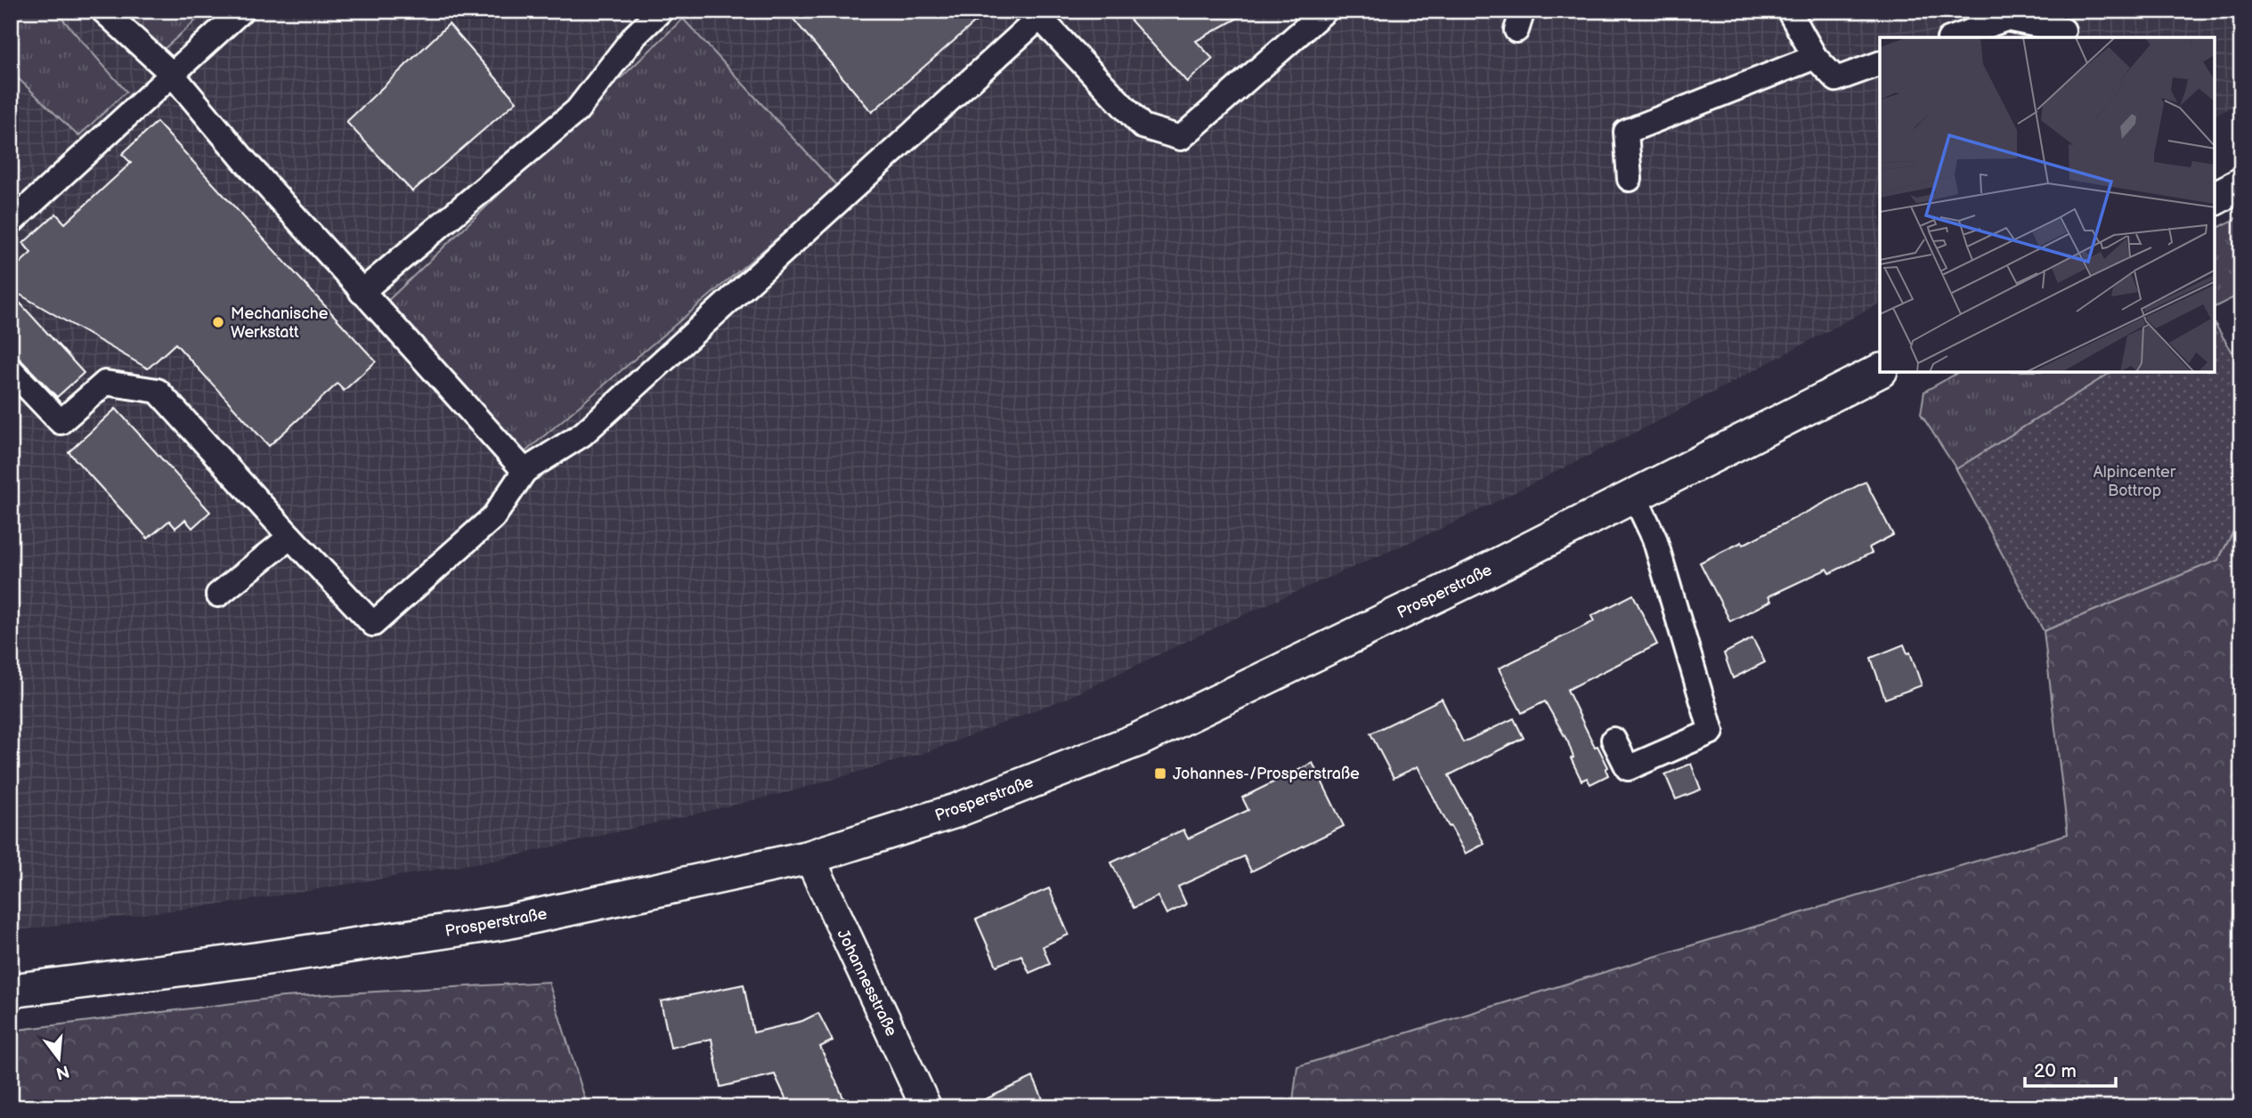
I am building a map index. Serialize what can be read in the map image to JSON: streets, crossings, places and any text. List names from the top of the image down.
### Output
{
  "streets": {
    "main road": ["Prosperstraße"],
    "street": ["Johannesstraße"]
  },
  "crossings": [
    ["Prosperstraße", "Johannesstraße"]
  ],
  "parks": ["Alpincenter Bottrop"],
  "places": {
    "other": ["Mechanische Werkstatt"],
    "transit": ["Johannes-/Prosperstraße"]
  },
  "scale_bar": "20 m",
  "north": "bottom"
}
